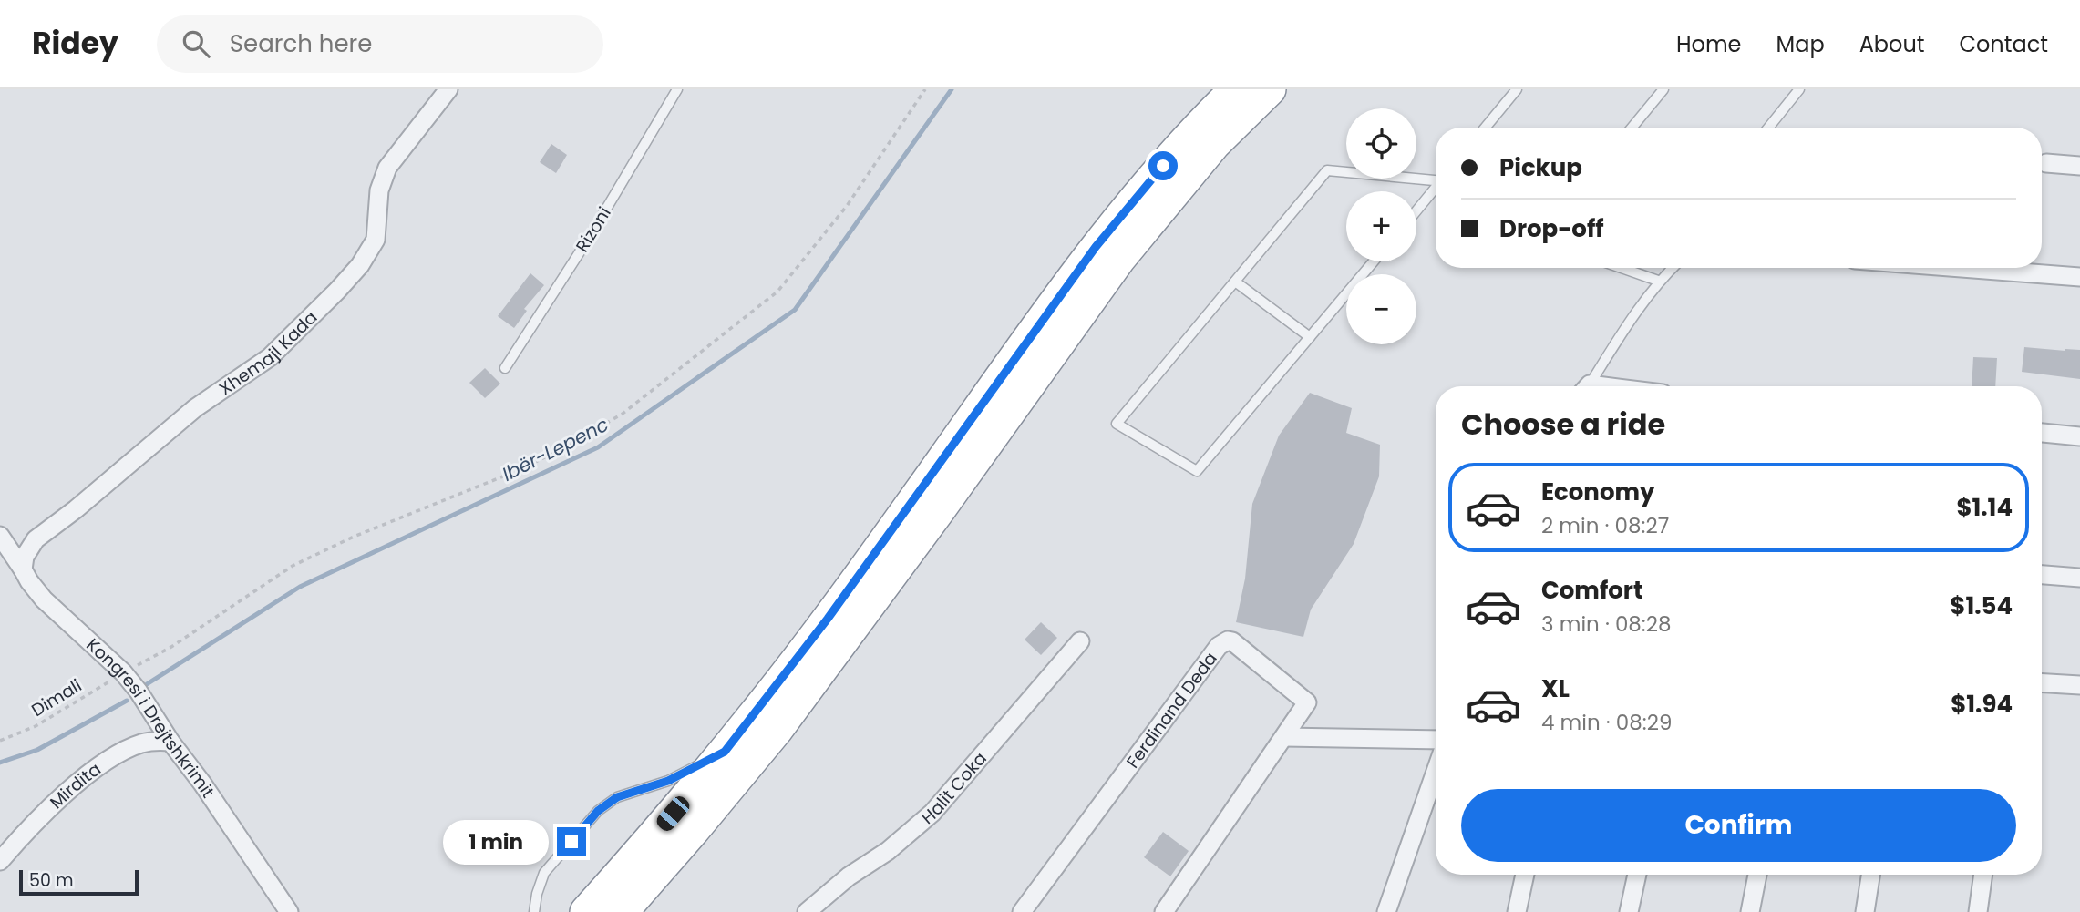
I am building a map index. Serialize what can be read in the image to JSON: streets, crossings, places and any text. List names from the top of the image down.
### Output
{
  "streets": {
    "street": [
      "Xhemajl Kada",
      "Ferdinand Deda",
      "Kongresi i Drejtshkrimit",
      "Mirdita",
      "Halit Coka"
    ],
    "lane": ["Rizoni"],
    "path": ["Dimali"]
  },
  "crossings": [
    ["Xhemajl Kada", "Kongresi i Drejtshkrimit"],
    ["Dimali", "Kongresi i Drejtshkrimit"],
    ["Kongresi i Drejtshkrimit", "Mirdita"]
  ],
  "water": ["Ibër-Lepenc"],
  "scale_bar": "50 m",
  "page": {
    "header": "Ridey",
    "search": "Search here",
    "nav": [
      "Home",
      "Map",
      "About",
      "Contact"
    ],
    "map_buttons": ["+", "−"],
    "banner": ["Pickup", "Drop-off"],
    "heading": "Choose a ride",
    "list": [
      {
        "name": "Economy",
        "note": "2 min · 08:27",
        "value": "$1.14"
      },
      {
        "name": "Comfort",
        "note": "3 min · 08:28",
        "value": "$1.54"
      },
      {
        "name": "XL",
        "note": "4 min · 08:29",
        "value": "$1.94"
      }
    ],
    "buttons": "Confirm",
    "bubble": "1 min",
    "scale": "50 m"
  }
}
